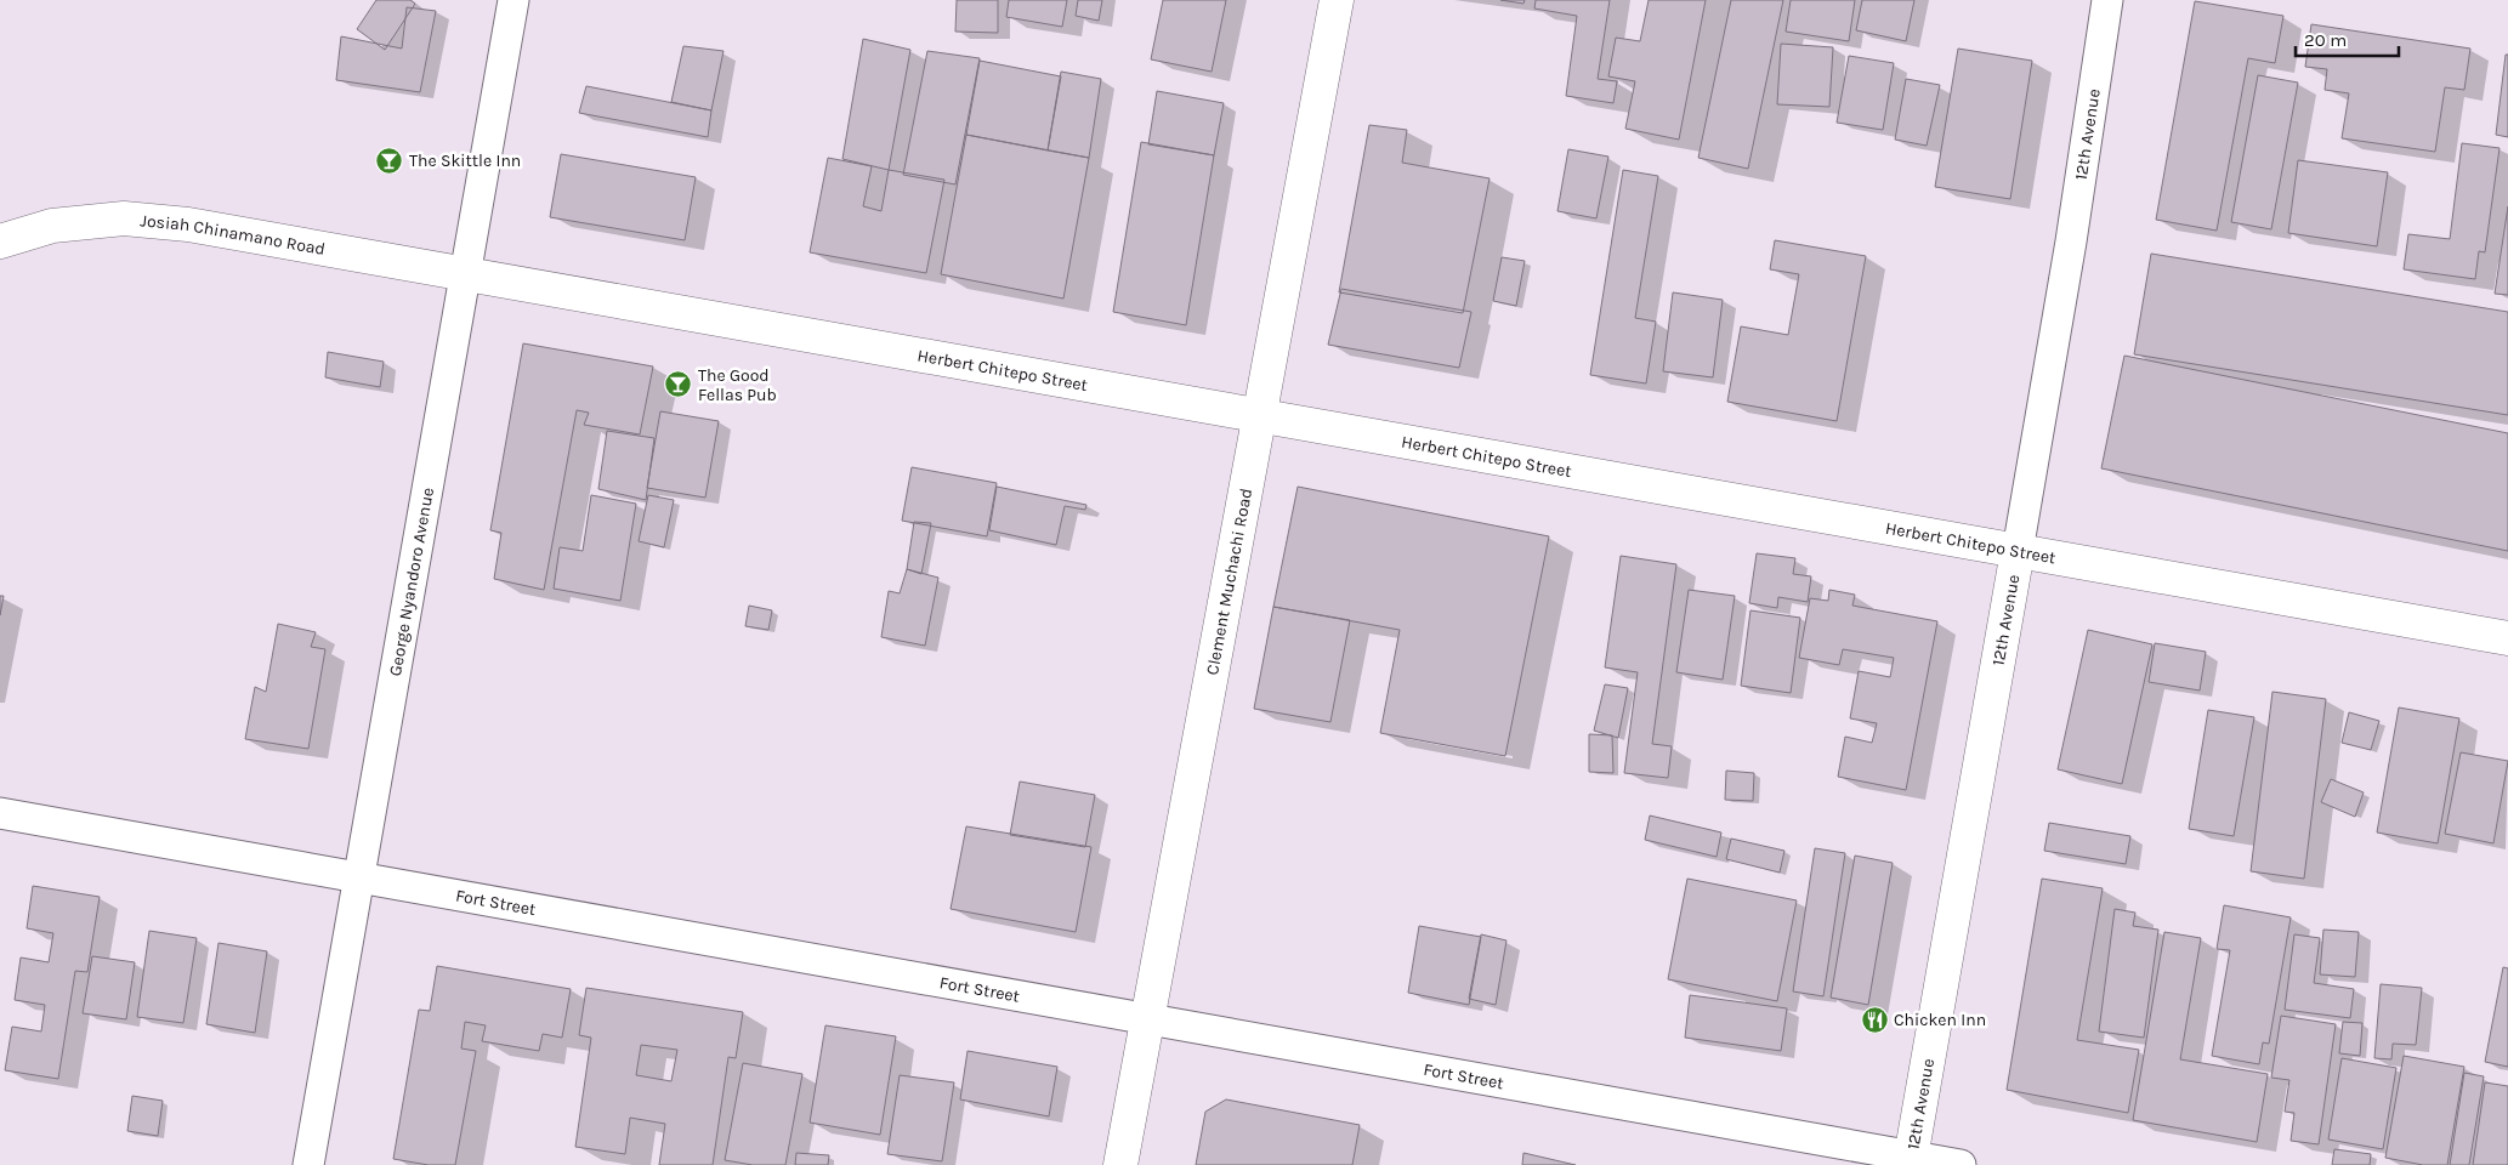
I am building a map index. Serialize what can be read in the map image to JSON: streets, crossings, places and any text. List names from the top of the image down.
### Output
{
  "streets": {
    "street": [
      "12th Avenue",
      "Josiah Chinamano Road",
      "Herbert Chitepo Street",
      "George Nyandoro Avenue",
      "Clement Muchachi Road",
      "Fort Street"
    ]
  },
  "crossings": [
    ["12th Avenue", "Herbert Chitepo Street"],
    ["12th Avenue", "Fort Street"],
    ["Josiah Chinamano Road", "Herbert Chitepo Street"],
    ["Josiah Chinamano Road", "George Nyandoro Avenue"],
    ["Herbert Chitepo Street", "George Nyandoro Avenue"],
    ["Herbert Chitepo Street", "Clement Muchachi Road"],
    ["George Nyandoro Avenue", "Fort Street"],
    ["Clement Muchachi Road", "Fort Street"]
  ],
  "places": {
    "bar": ["The Skittle Inn", "The Good Fellas Pub"],
    "restaurant": ["Chicken Inn"]
  },
  "scale_bar": "20 m"
}
